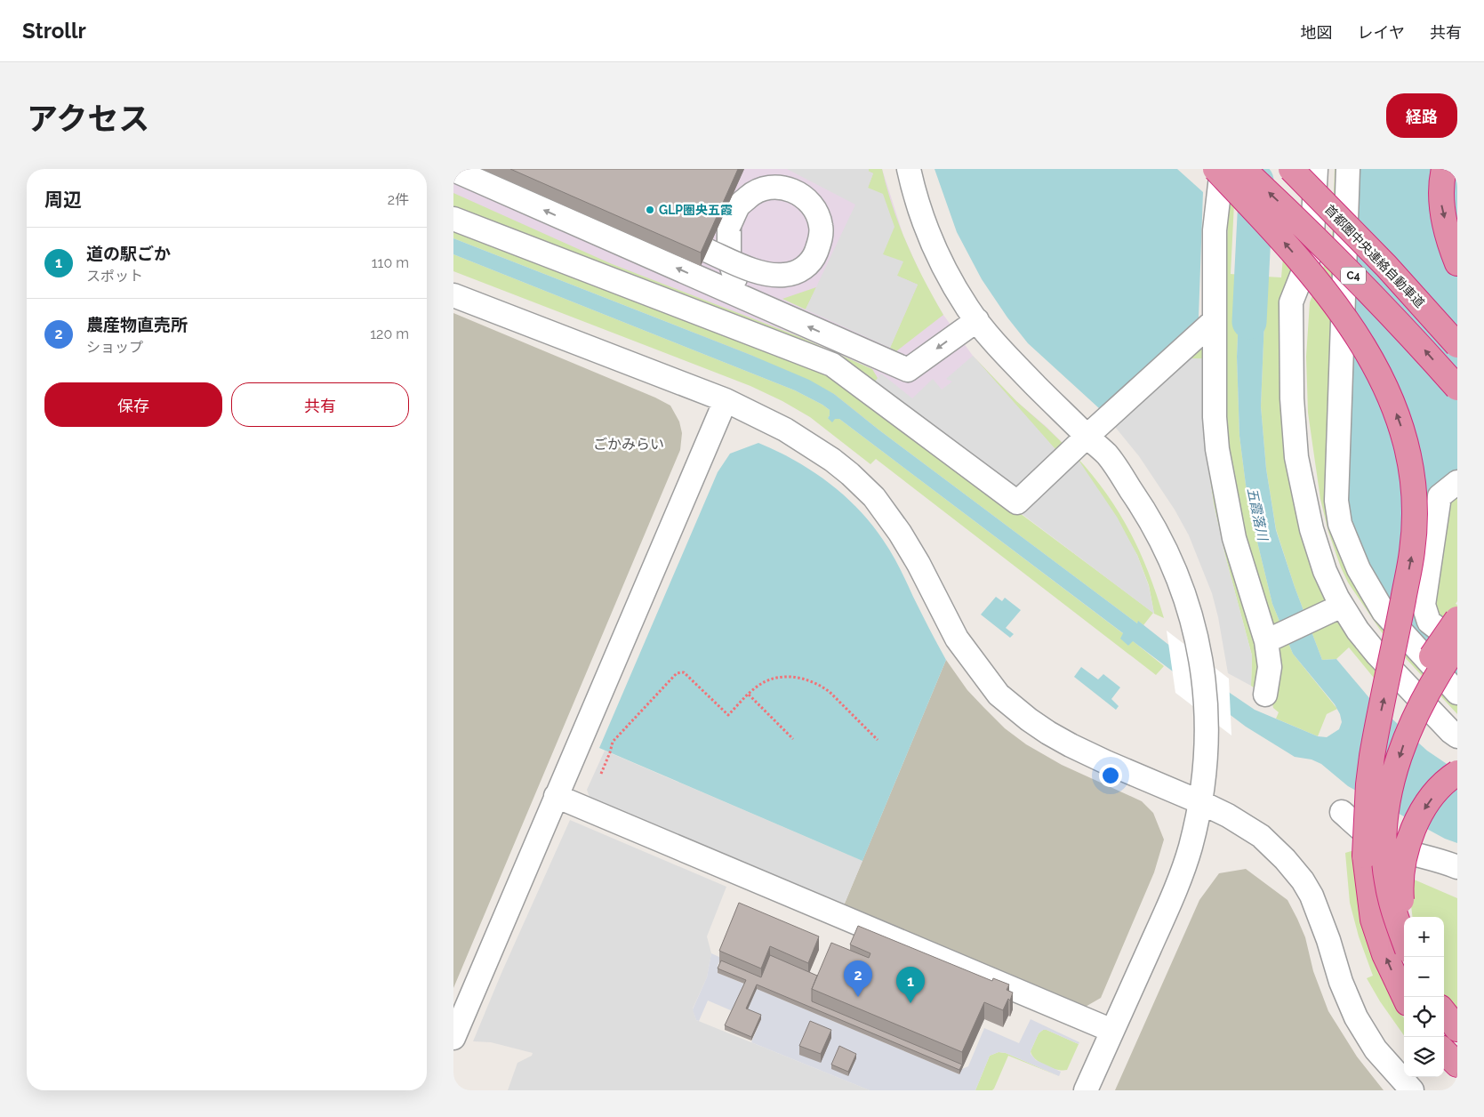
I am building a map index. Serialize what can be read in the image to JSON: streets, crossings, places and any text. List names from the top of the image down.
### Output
{
  "streets": {
    "highway": ["首都圏中央連絡自動車道", "C4"]
  },
  "districts": ["ごかみらい"],
  "water": ["五霞落川"],
  "places": ["GLP圏央五霞"],
  "page": {
    "header": "Strollr",
    "nav": ["地図", "レイヤ", "共有"],
    "title": "アクセス",
    "buttons": [
      "経路",
      ["保存", "共有"]
    ],
    "heading": ["周辺", "2件"],
    "list": [
      {
        "mark": "1",
        "name": "道の駅ごか",
        "note": "スポット",
        "value": "110 m"
      },
      {
        "mark": "2",
        "name": "農産物直売所",
        "note": "ショップ",
        "value": "120 m"
      }
    ],
    "map_buttons": ["+", "−"],
    "pins": ["2", "1"]
  }
}
